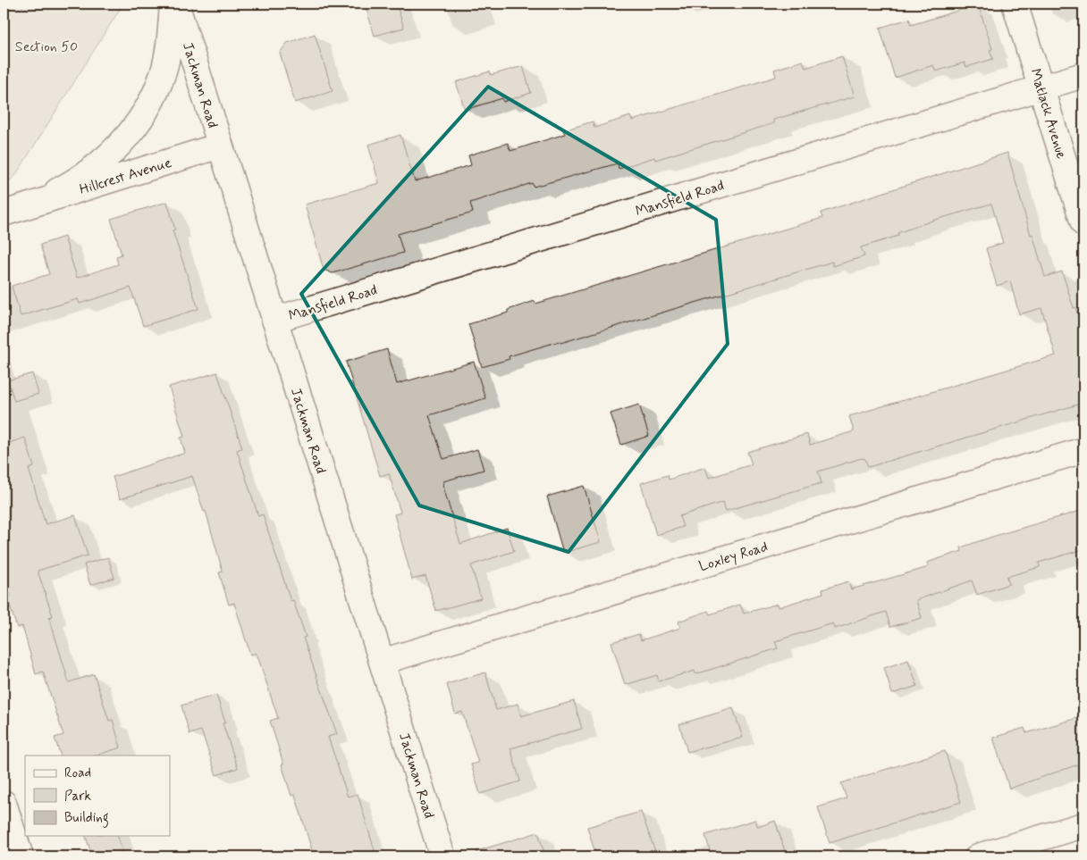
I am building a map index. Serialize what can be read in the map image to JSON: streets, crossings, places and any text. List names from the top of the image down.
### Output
{
  "streets": {
    "street": [
      "Jackman Road",
      "Matlack Avenue",
      "Hillcrest Avenue",
      "Mansfield Road",
      "Loxley Road"
    ]
  },
  "crossings": [
    ["Jackman Road", "Hillcrest Avenue"],
    ["Jackman Road", "Mansfield Road"],
    ["Jackman Road", "Loxley Road"],
    ["Matlack Avenue", "Mansfield Road"]
  ],
  "parks": ["Section 50"],
  "legend": ["Road", "Park", "Building"]
}
